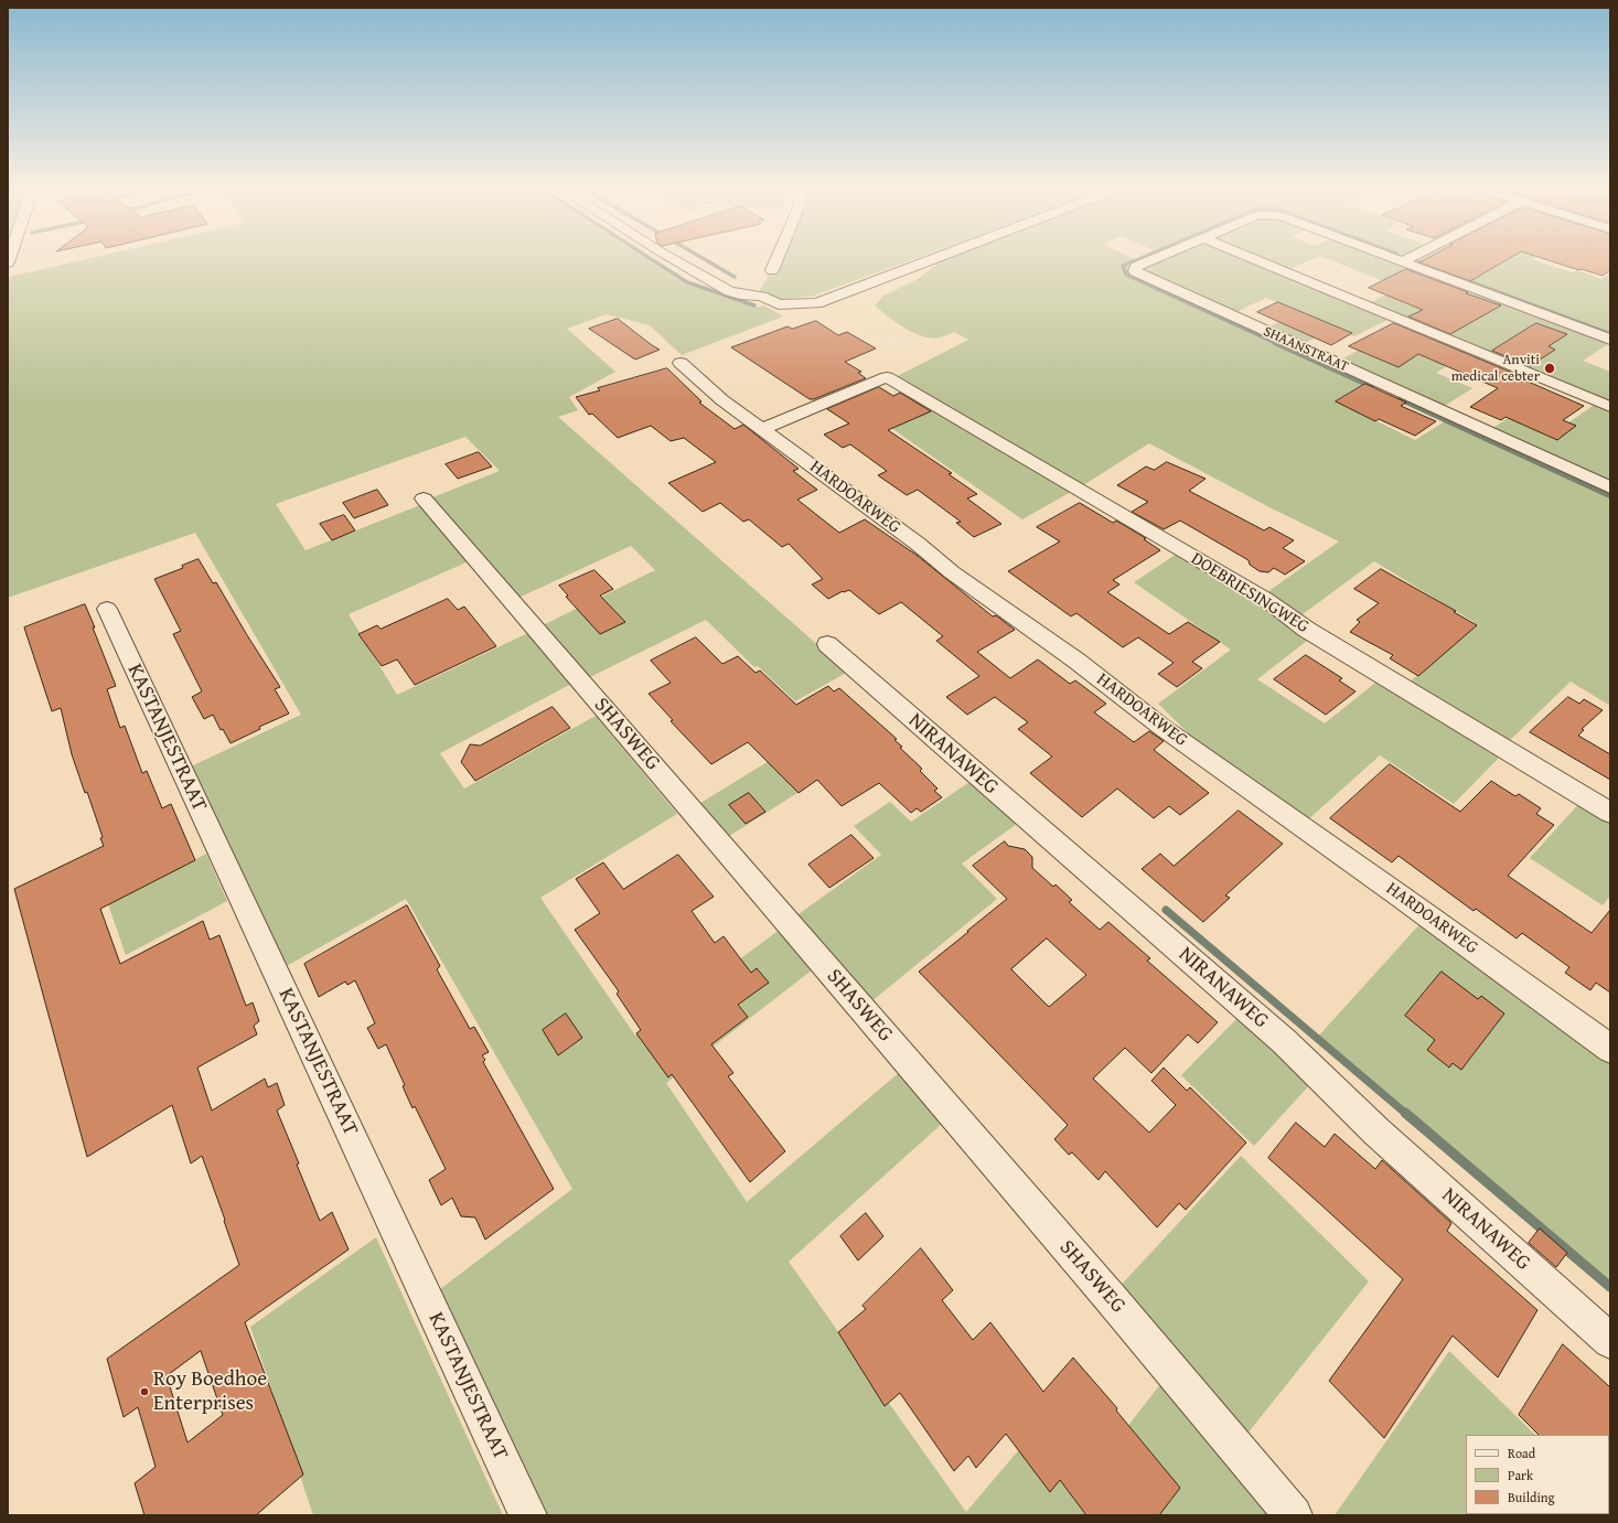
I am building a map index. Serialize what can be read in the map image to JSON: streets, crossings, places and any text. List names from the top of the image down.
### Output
{
  "streets": {
    "street": [
      "SHAANSTRAAT",
      "HARDOARWEG",
      "DOEBRIESINGWEG",
      "SHASWEG",
      "KASTANJESTRAAT",
      "NIRANAWEG"
    ]
  },
  "crossings": [
    ["HARDOARWEG", "DOEBRIESINGWEG"]
  ],
  "places": ["Anviti medical cebter", "Roy Boedhoe Enterprises"],
  "legend": ["Road", "Park", "Building"]
}
